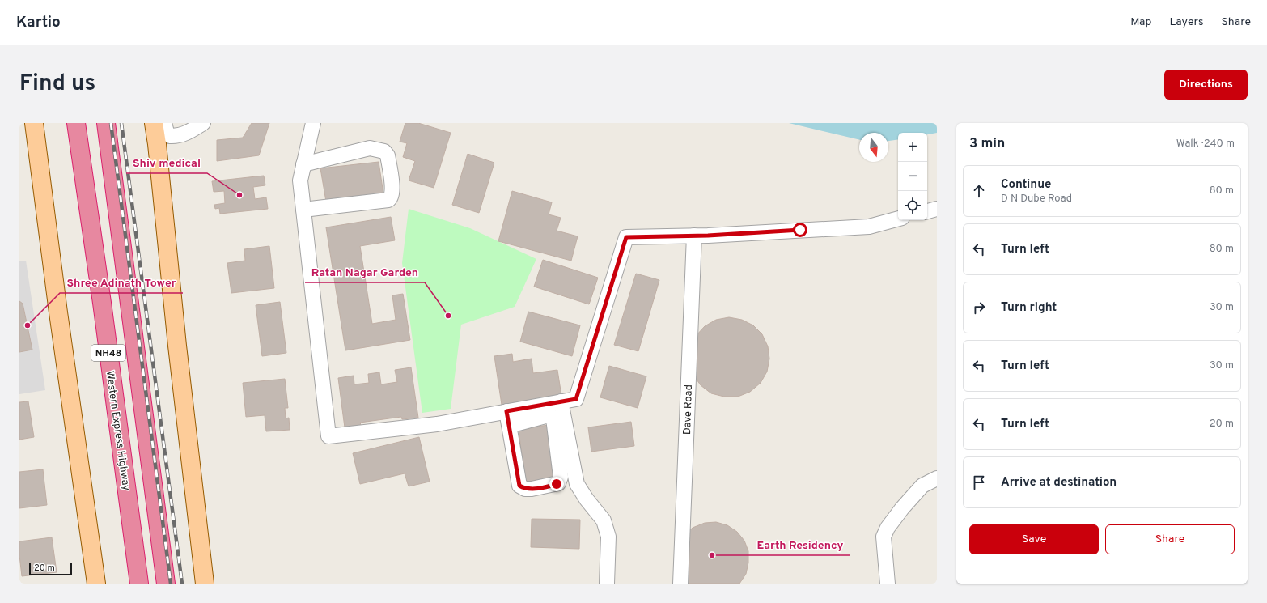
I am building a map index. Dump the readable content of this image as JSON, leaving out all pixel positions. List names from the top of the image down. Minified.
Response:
{"streets":{"highway":["NH48","Western Express Highway"],"street":["Dave Road"]},"places":["Shiv medical","Ratan Nagar Garden","Shree Adinath Tower","Earth Residency"],"scale_bar":"20 m","north":"bottom","page":{"header":"Kartio","nav":["Map","Layers","Share"],"title":"Find us","buttons":["Directions",["Save","Share"]],"heading":["3 min","Walk · 240 m"],"map_buttons":["+","−"],"list":[["Continue","D N Dube Road","80 m"],["Turn left","80 m"],["Turn right","30 m"],["Turn left","30 m"],["Turn left","20 m"],"Arrive at destination"],"scale":"20 m"}}
